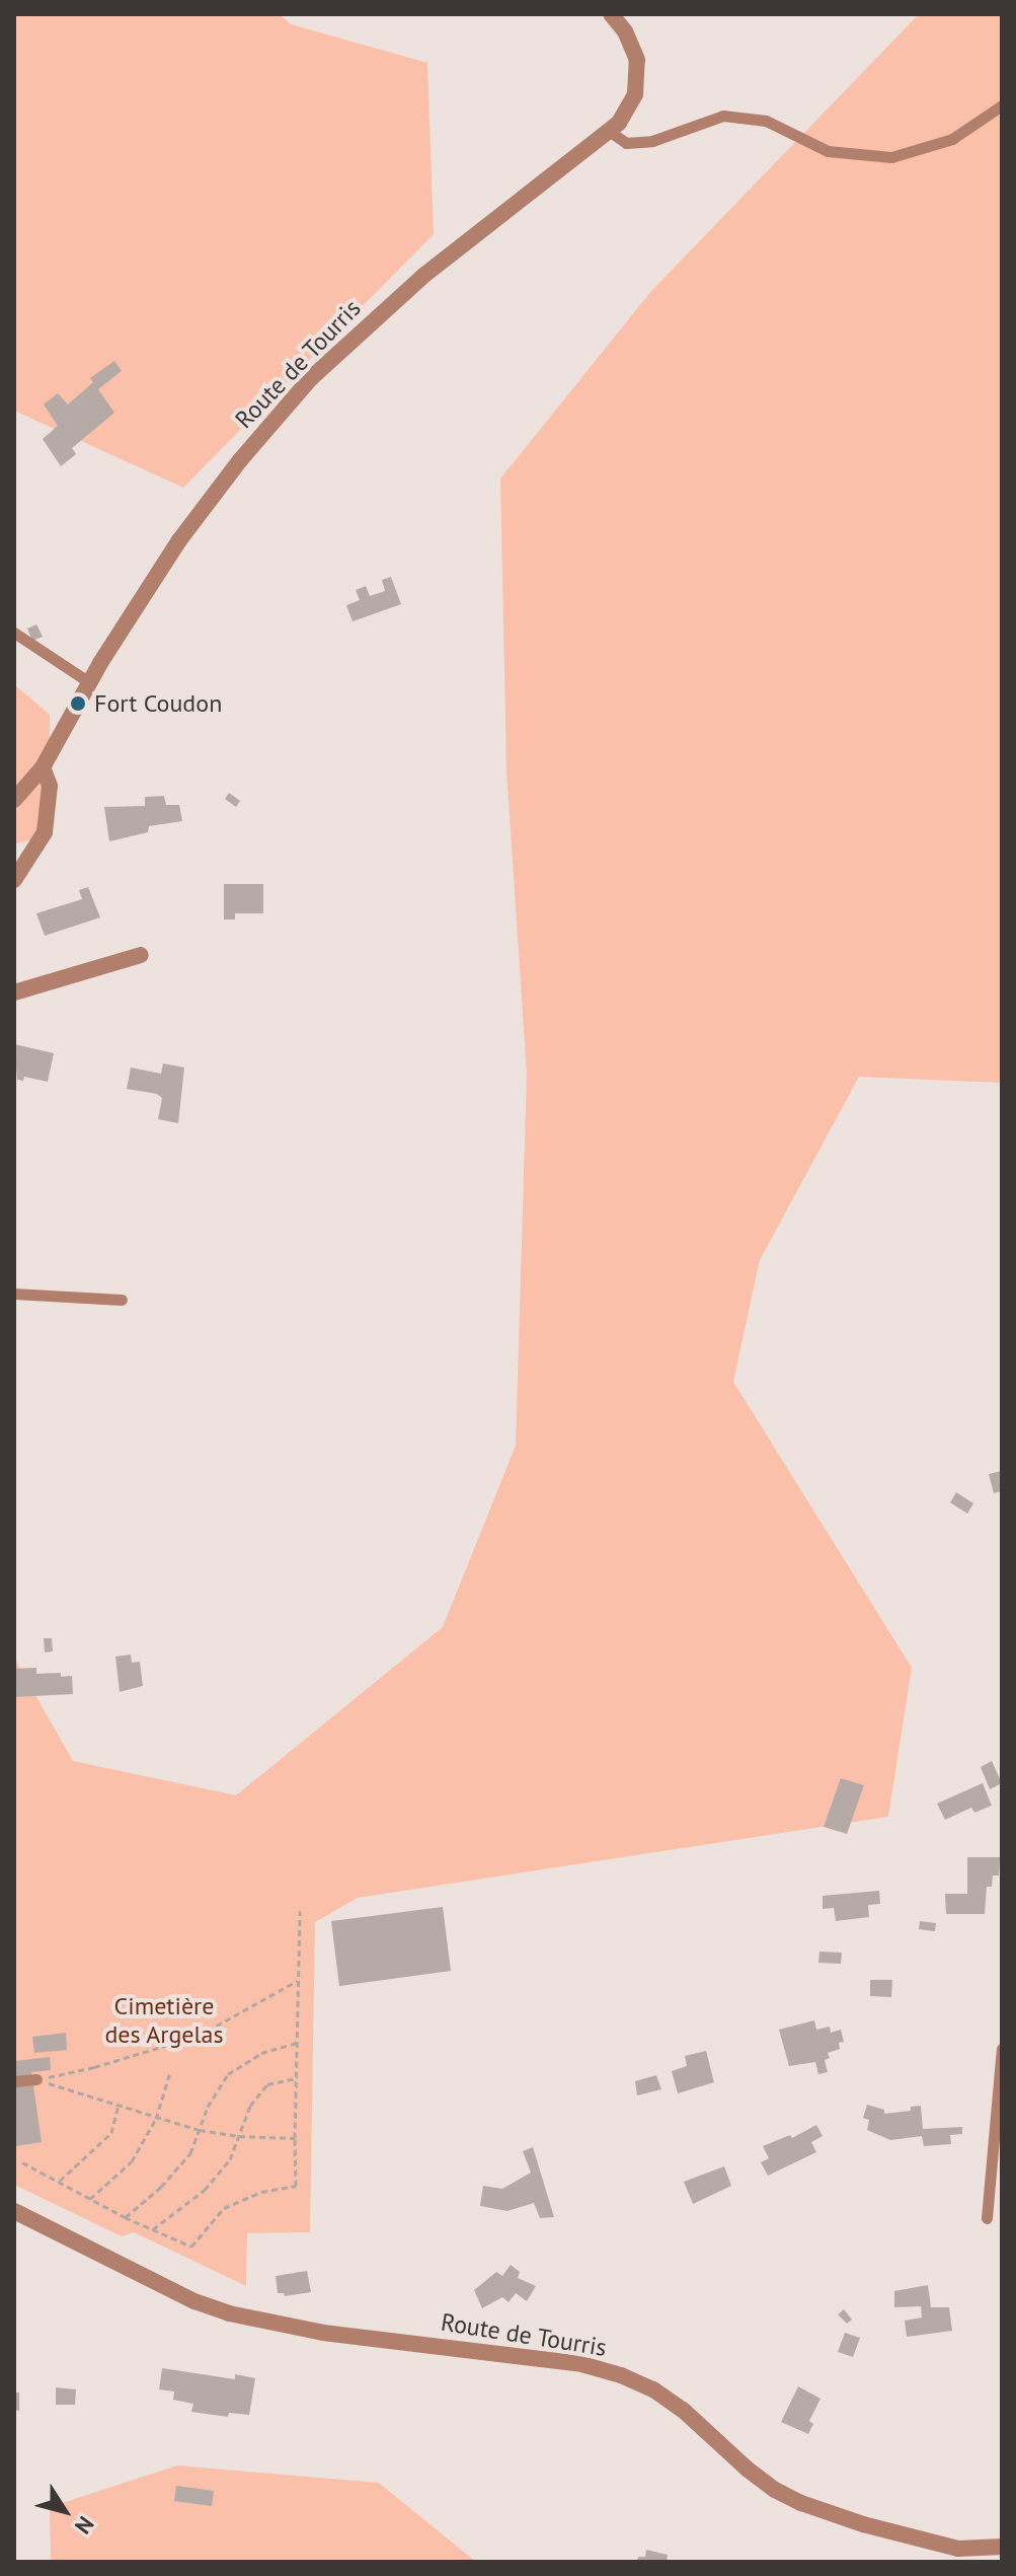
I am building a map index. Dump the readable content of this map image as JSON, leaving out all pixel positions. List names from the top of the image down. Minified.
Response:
{"streets":{"street":["Route de Tourris"]},"parks":["Cimetière des Argelas"],"places":["Fort Coudon"],"north":"bottom right"}
